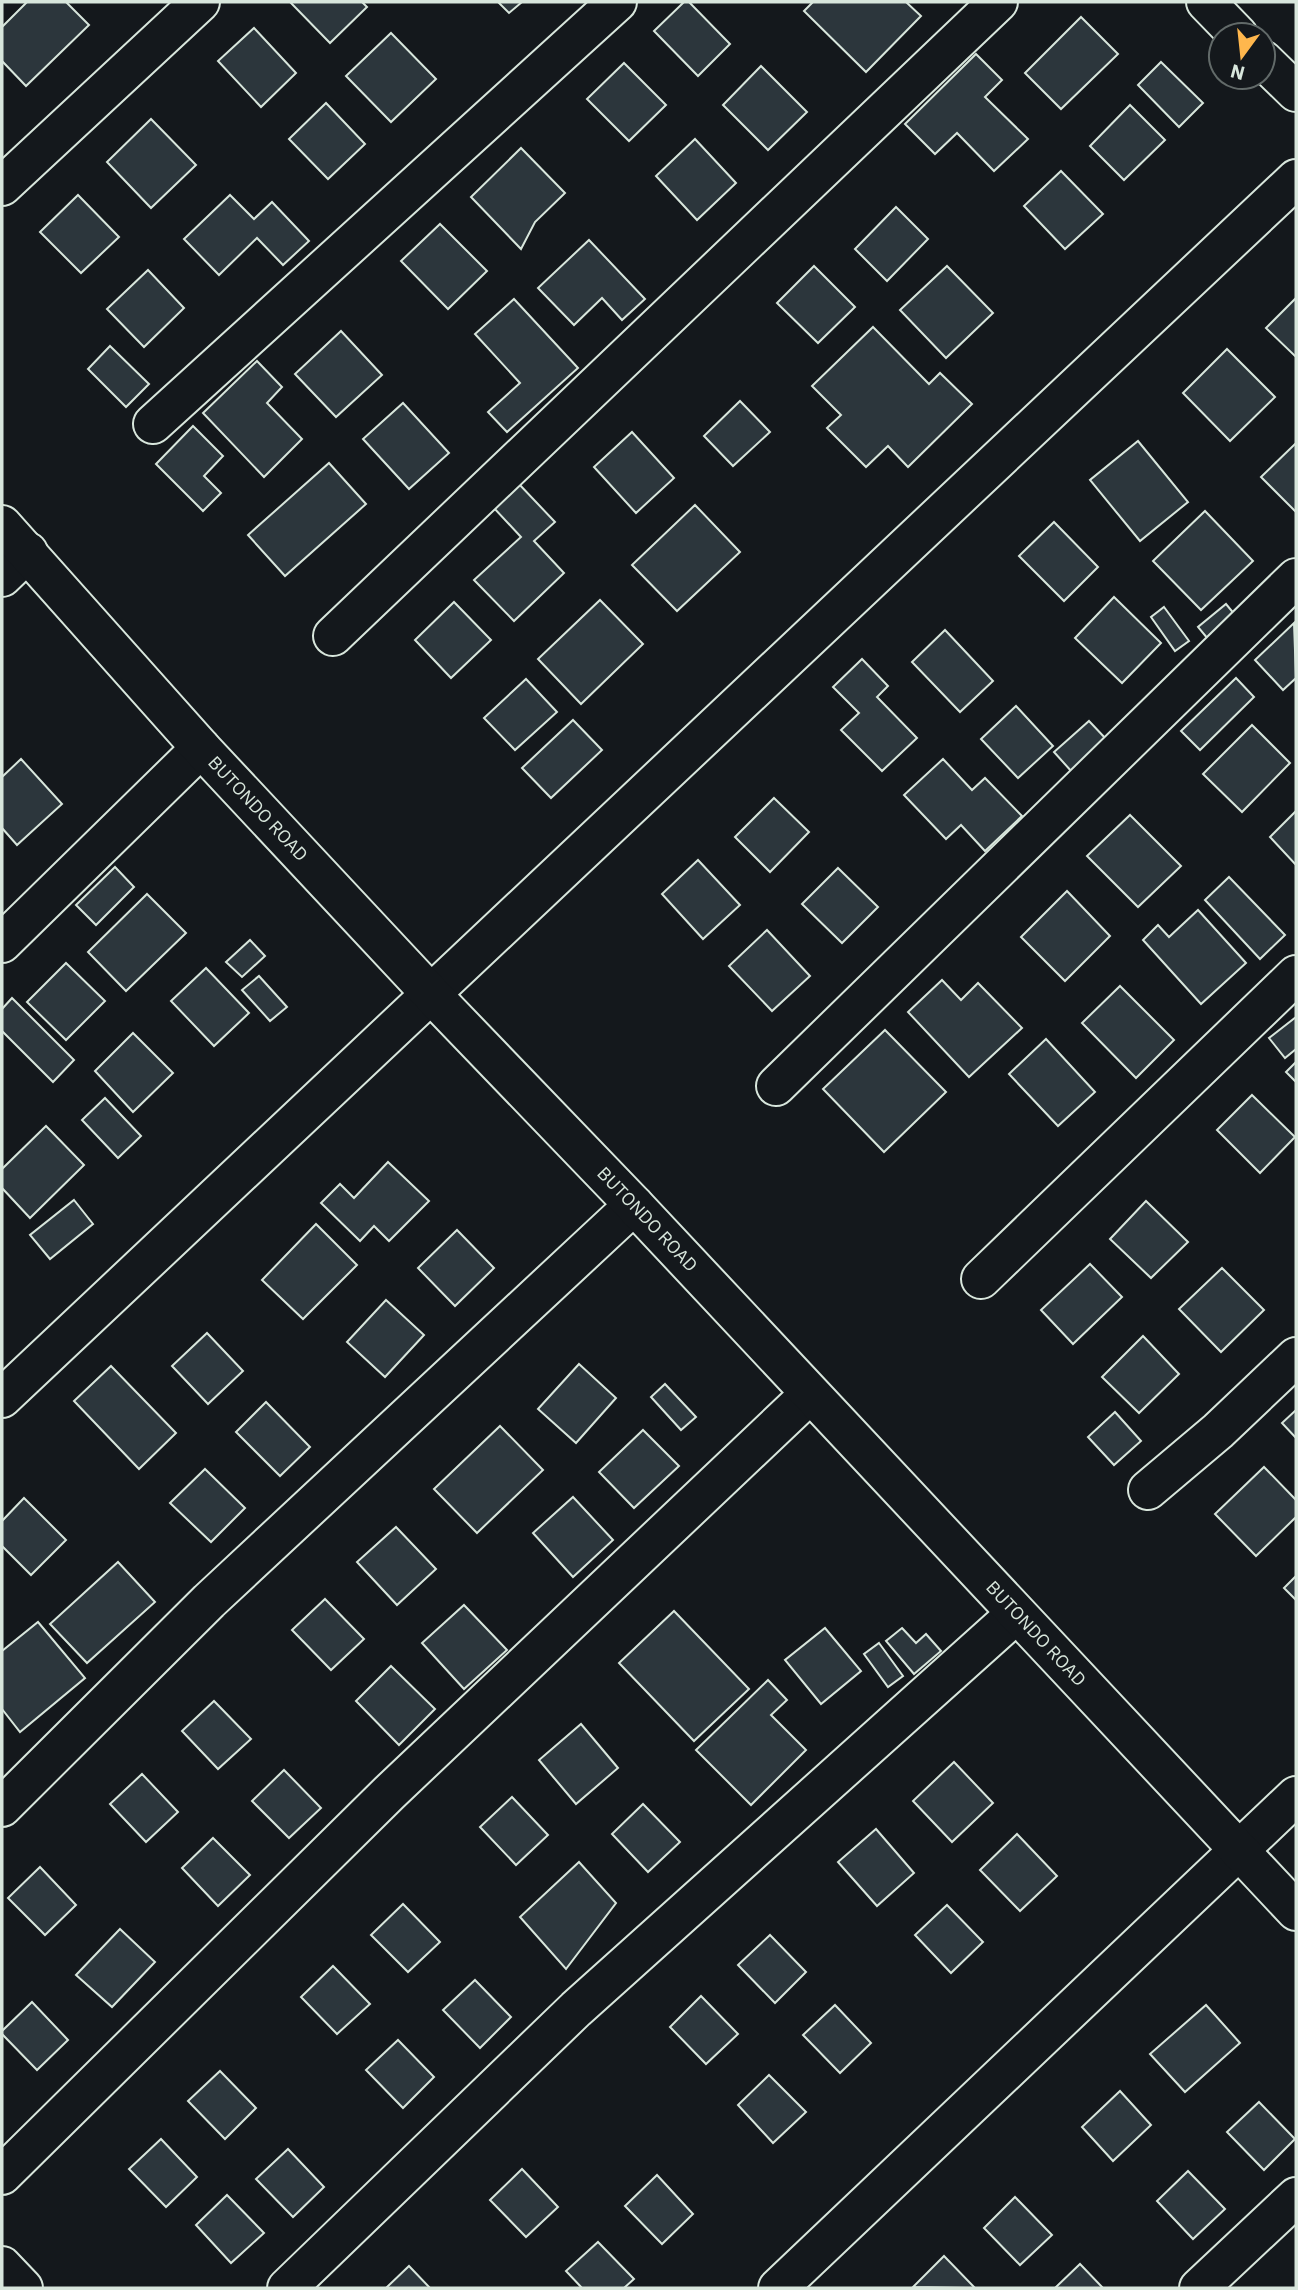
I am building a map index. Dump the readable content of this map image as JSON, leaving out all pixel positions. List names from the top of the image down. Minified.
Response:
{"streets":{"street":["BUTONDO ROAD"]},"north":"bottom"}
